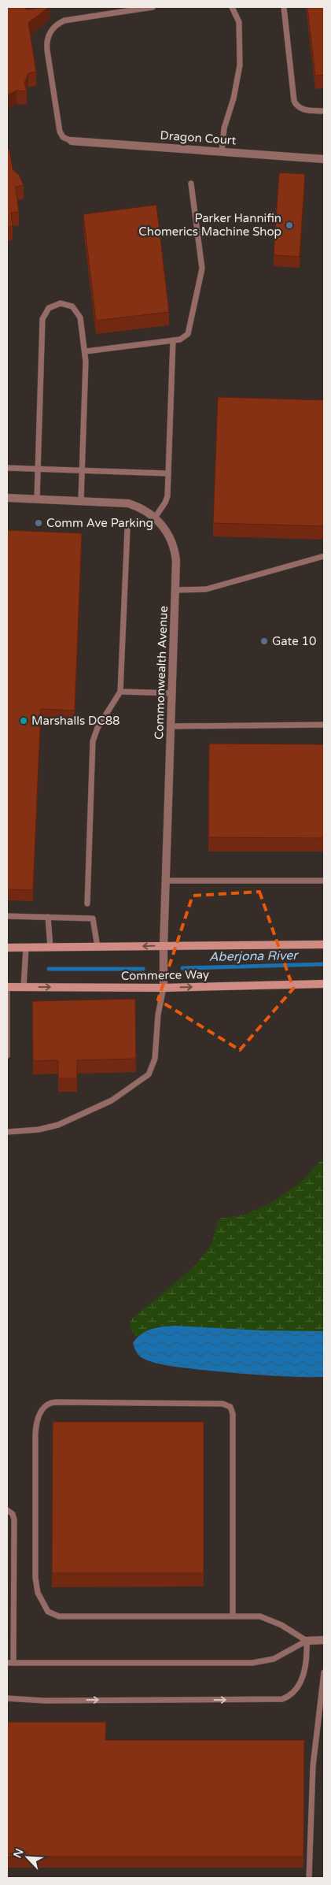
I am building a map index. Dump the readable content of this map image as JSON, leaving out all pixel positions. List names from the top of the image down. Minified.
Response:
{"streets":{"street":["Dragon Court","Commonwealth Avenue","Commerce Way"]},"crossings":[["Commonwealth Avenue","Commerce Way"]],"water":["Aberjona River"],"places":["Parker Hannifin Chomerics Machine Shop","Comm Ave Parking","Gate 10","Marshalls DC88"],"north":"top left"}
